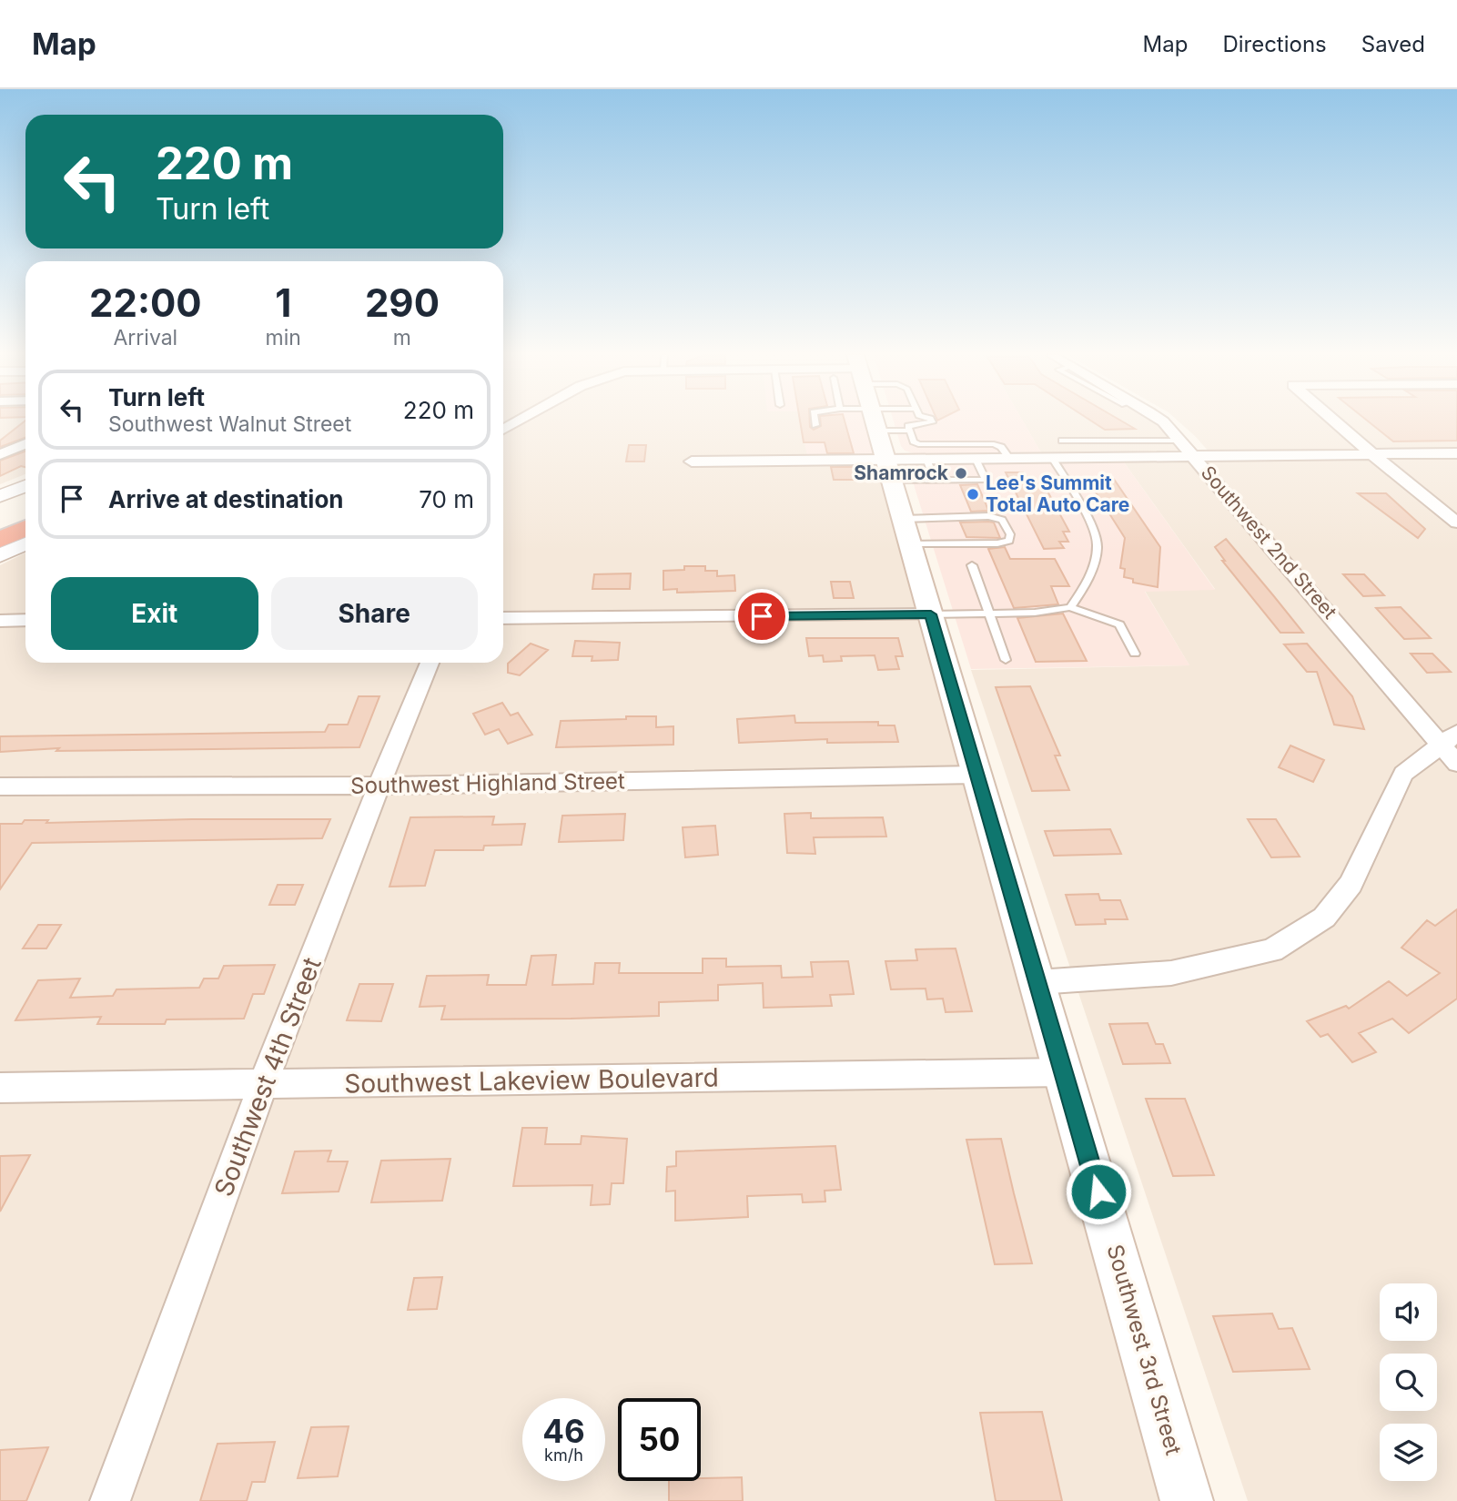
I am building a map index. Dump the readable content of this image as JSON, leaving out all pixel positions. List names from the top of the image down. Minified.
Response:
{"streets":{"main road":["Southwest 3rd Street"],"street":["Southwest 2nd Street","Southwest Highland Street","Southwest 4th Street","Southwest Lakeview Boulevard"]},"crossings":[["Southwest Highland Street","Southwest 4th Street"],["Southwest Highland Street","Southwest 3rd Street"],["Southwest 4th Street","Southwest Lakeview Boulevard"],["Southwest Lakeview Boulevard","Southwest 3rd Street"]],"places":["Shamrock","Lee's Summit Total Auto Care"],"page":{"header":"Map","nav":["Map","Directions","Saved"],"turn":["220 m","Turn left"],"eta":["22:00","Arrival","1","min","290","m"],"list":[{"name":"Turn left","note":"Southwest Walnut Street","value":"220 m"},{"name":"Arrive at destination","value":"70 m"}],"buttons":["Exit","Share"],"speed":"46 km/h","limit":"50"}}
